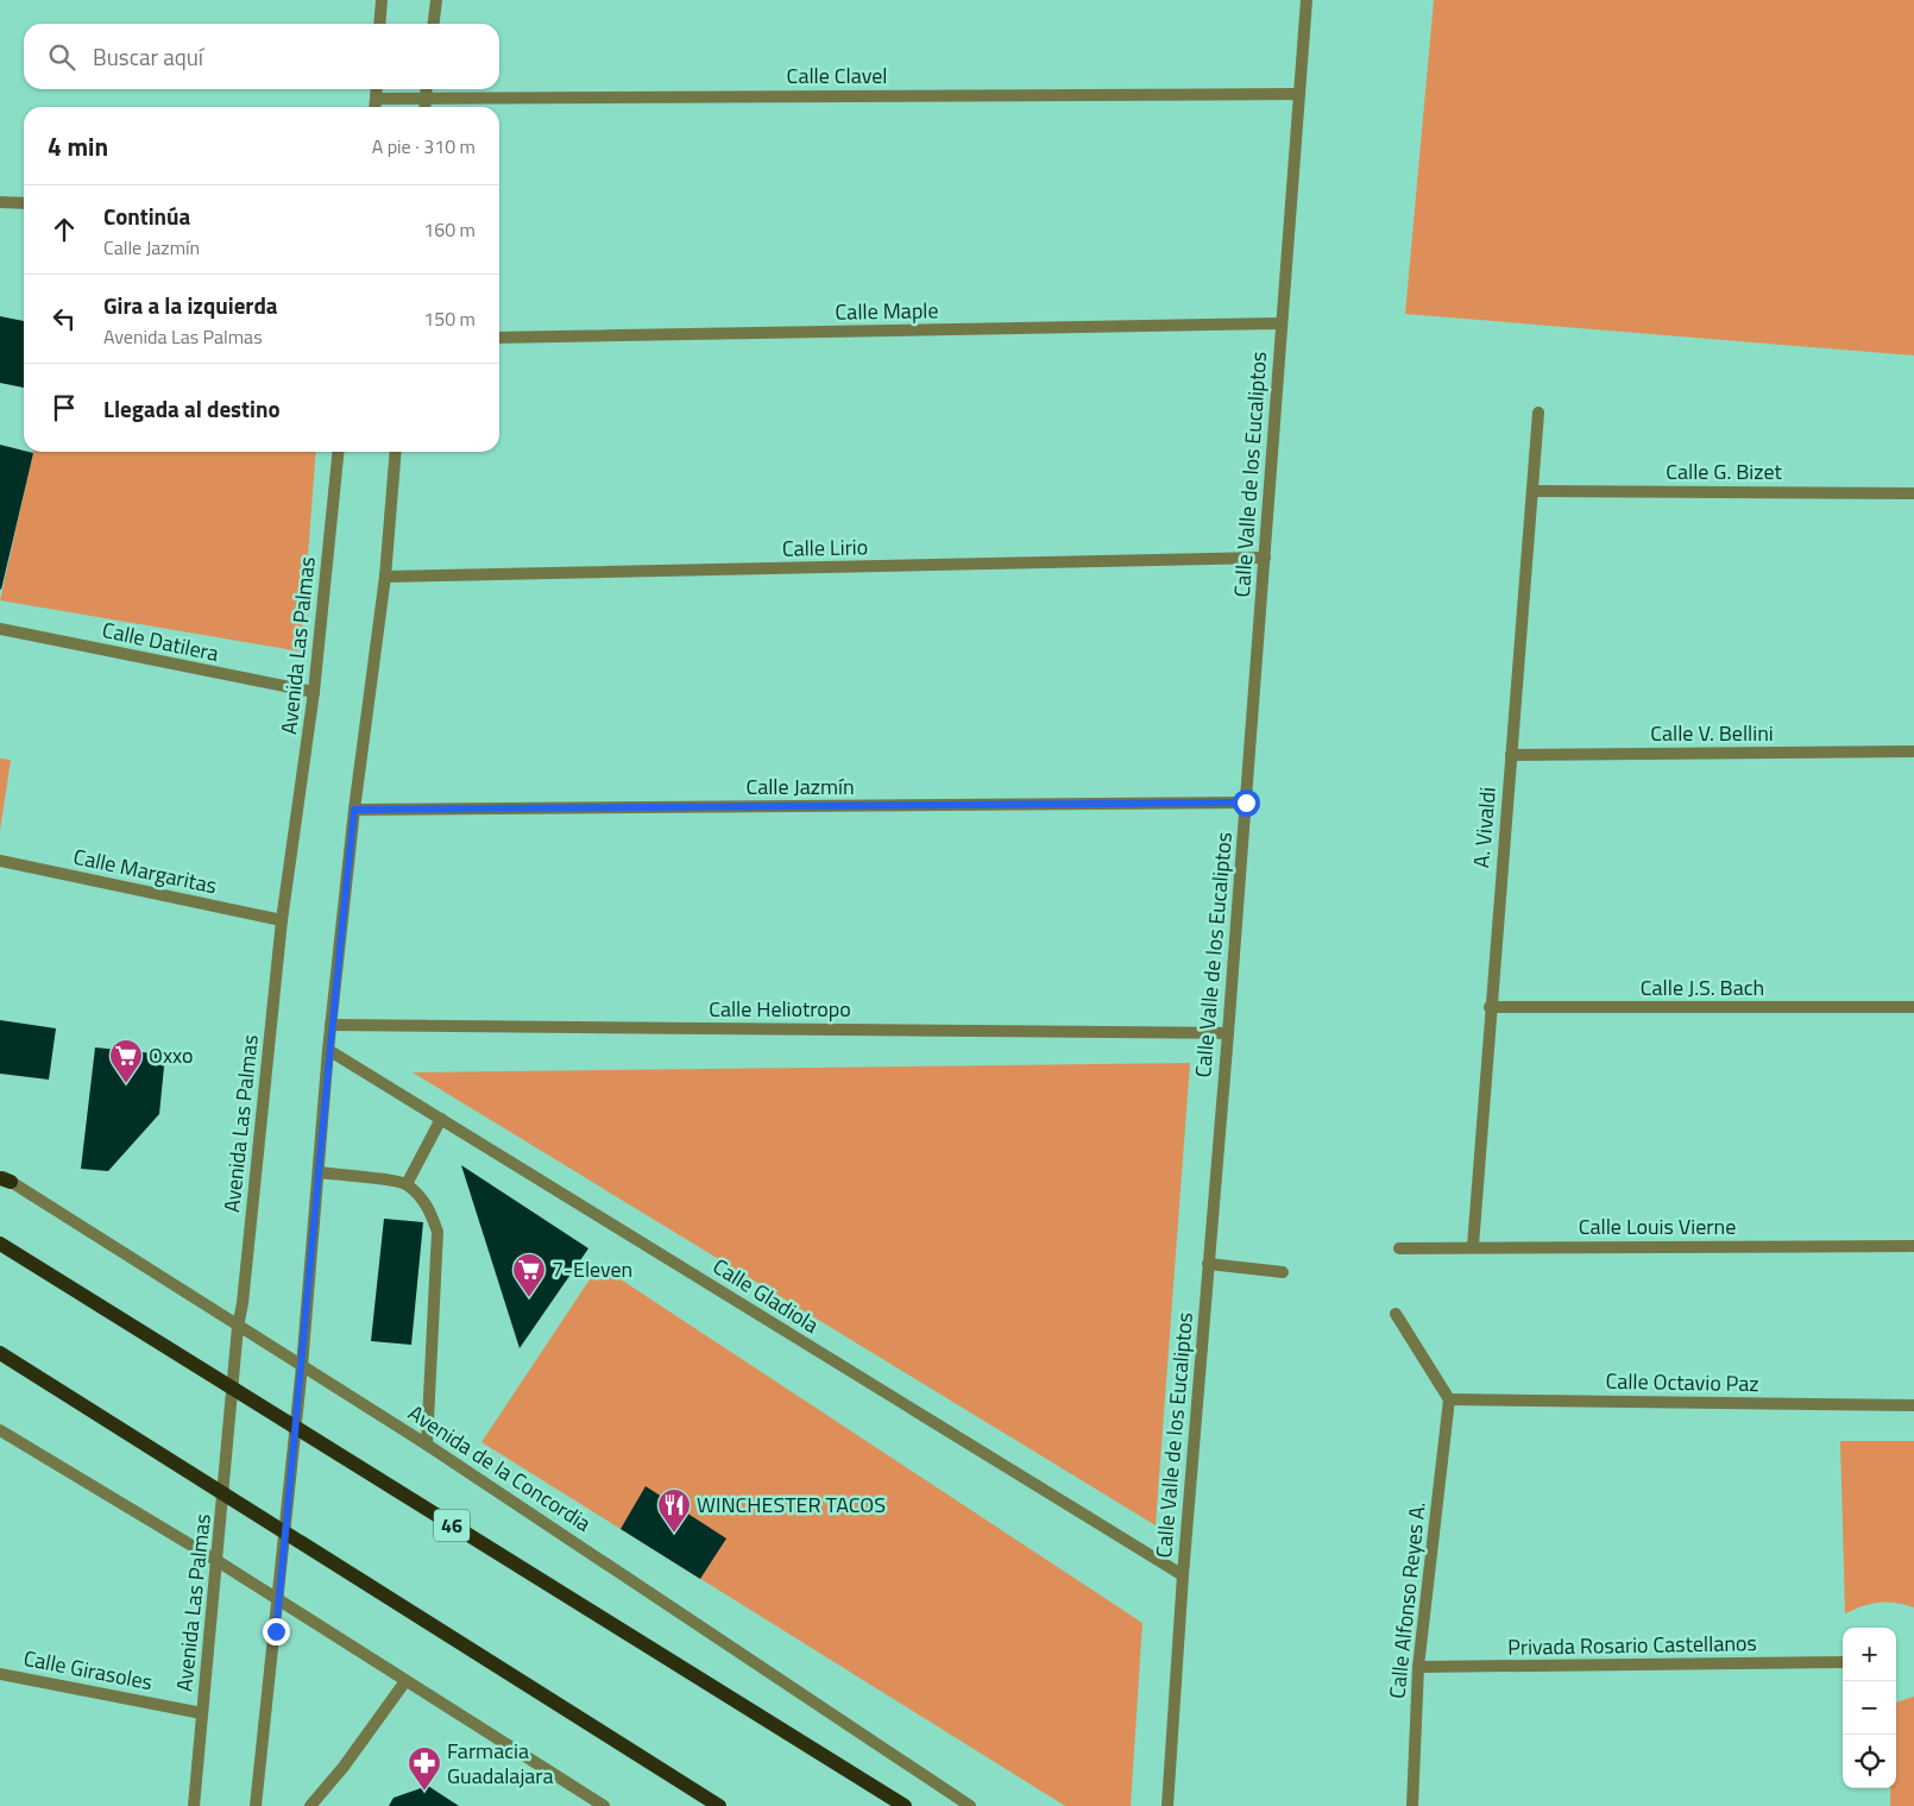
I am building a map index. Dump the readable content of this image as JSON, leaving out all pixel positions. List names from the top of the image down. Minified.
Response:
{"streets":{"main road":["46"],"street":["Calle Clavel","Calle Maple","Calle G. Bizet","Calle Valle de los Eucaliptos","Calle Lirio","Calle Datilera","Avenida Las Palmas","Calle V. Bellini","Calle Jazmín","A. Vivaldi","Calle Margaritas","Calle J.S. Bach","Calle Heliotropo","Calle Louis Vierne","Calle Gladiola","Calle Octavio Paz","Avenida de la Concordia","Calle Alfonso Reyes A.","Privada Rosario Castellanos","Calle Girasoles"]},"crossings":[["Calle Clavel","Calle Valle de los Eucaliptos"],["Calle Maple","Calle Valle de los Eucaliptos"],["Calle G. Bizet","A. Vivaldi"],["Calle Valle de los Eucaliptos","Calle Lirio"],["Calle Valle de los Eucaliptos","Calle Jazmín"],["Calle Valle de los Eucaliptos","Calle Heliotropo"],["Calle Valle de los Eucaliptos","Calle Gladiola"],["Calle Datilera","Avenida Las Palmas"],["Avenida Las Palmas","Calle Margaritas"],["Avenida Las Palmas","Avenida de la Concordia"],["Avenida Las Palmas","46"],["Avenida Las Palmas","Calle Girasoles"],["Calle V. Bellini","A. Vivaldi"],["A. Vivaldi","Calle J.S. Bach"],["A. Vivaldi","Calle Louis Vierne"],["Calle Octavio Paz","Calle Alfonso Reyes A."],["Calle Alfonso Reyes A.","Privada Rosario Castellanos"]],"places":{"supermarket":["Oxxo","7-Eleven"],"restaurant":["WINCHESTER TACOS"],"pharmacy":["Farmacia Guadalajara"]},"page":{"search":"Buscar aquí","heading":["4 min","A pie · 310 m"],"list":[["Continúa","Calle Jazmín","160 m"],["Gira a la izquierda","Avenida Las Palmas","150 m"],"Llegada al destino"],"map_buttons":["+","−"]}}
